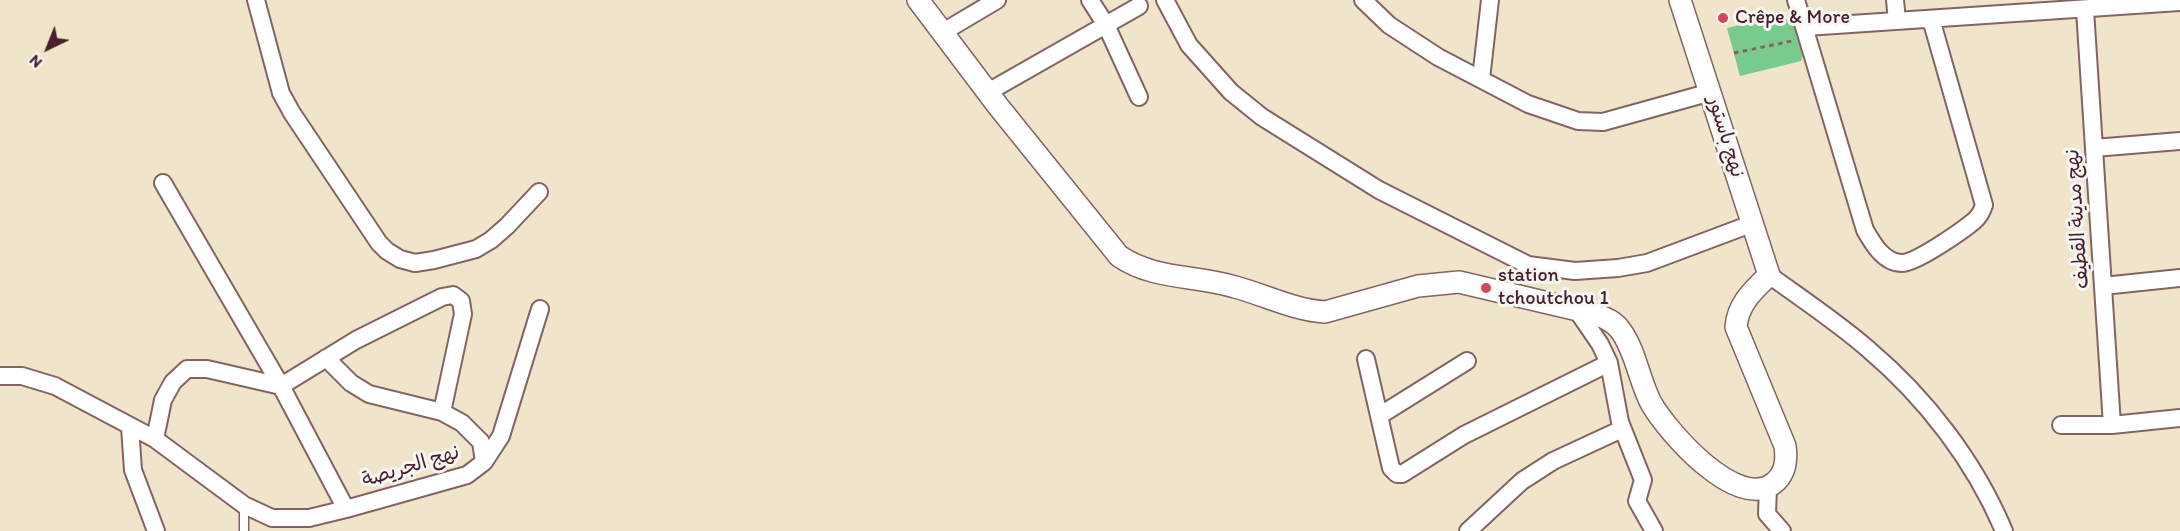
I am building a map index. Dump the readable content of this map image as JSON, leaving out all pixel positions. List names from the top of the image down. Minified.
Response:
{"streets":{"street":["نهج باستور","نهج مدينة القطيف","نهج الجريصة"]},"places":["Crêpe & More","station tchoutchou 1"],"north":"bottom left"}
